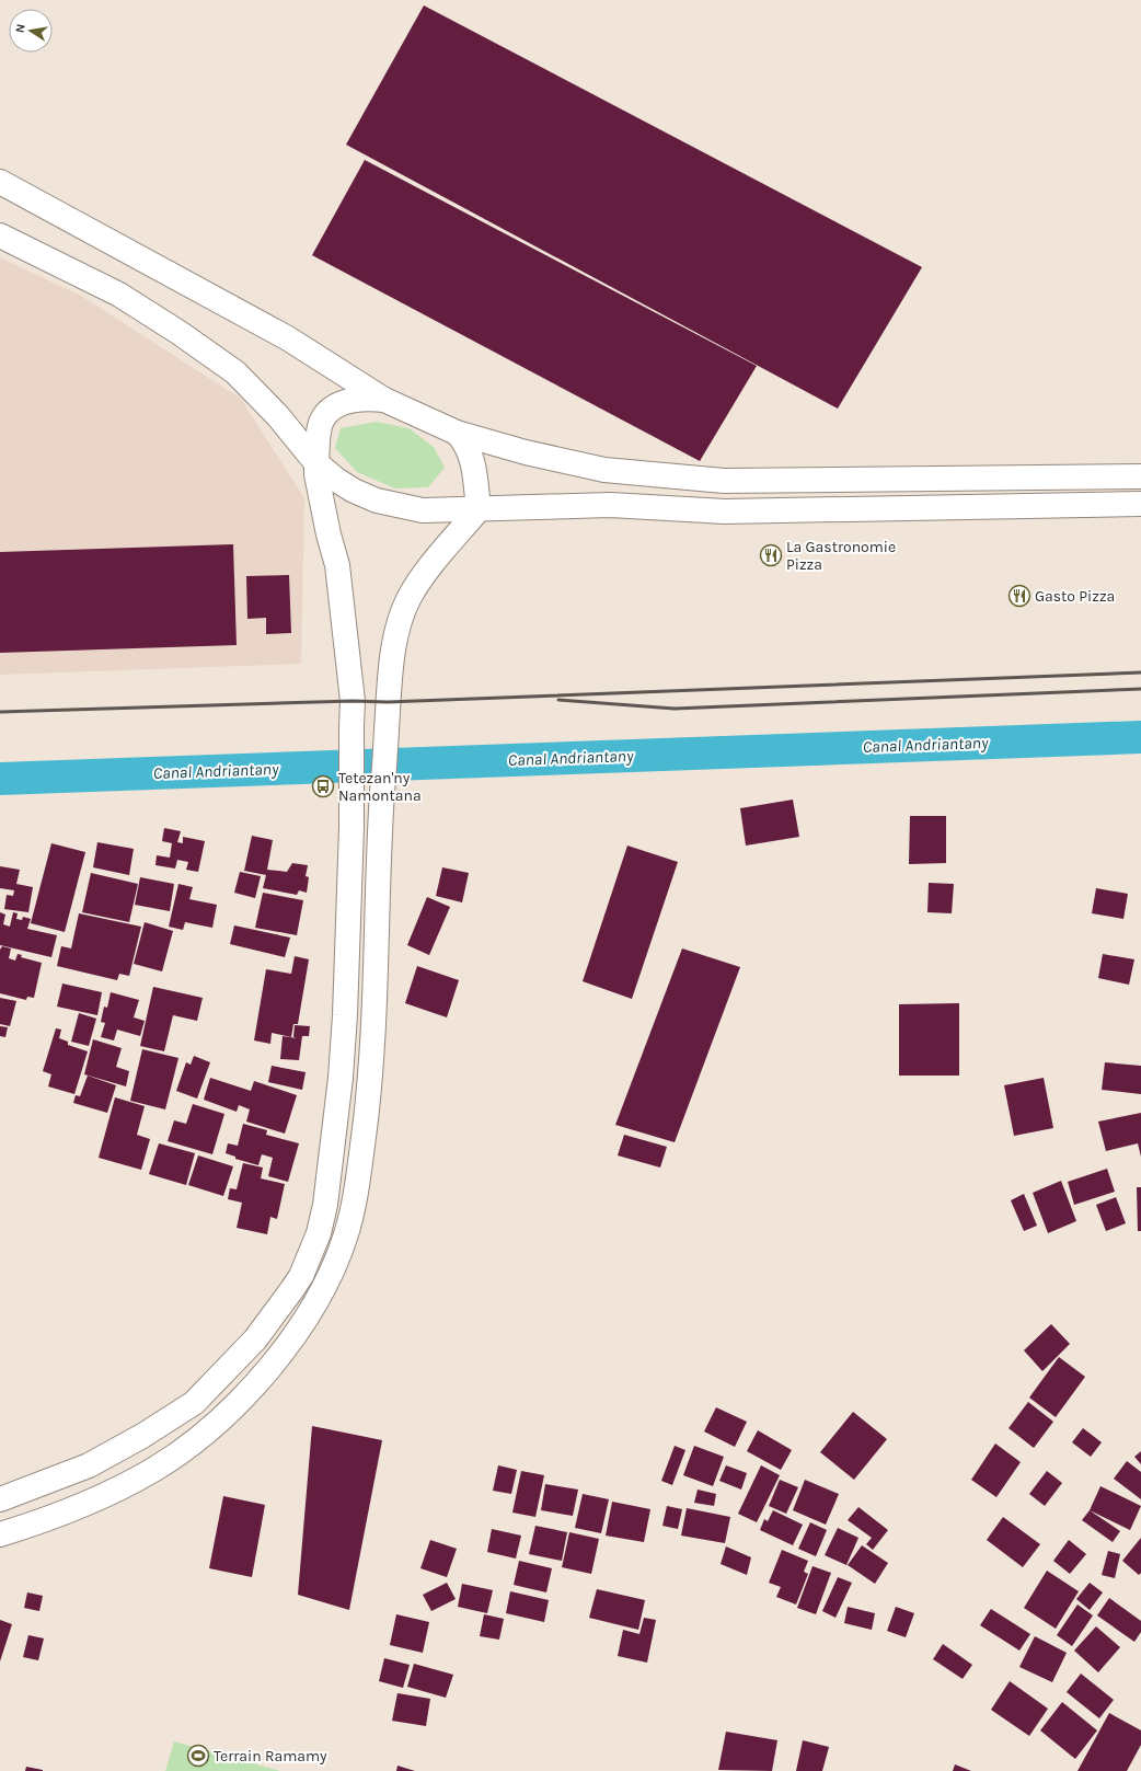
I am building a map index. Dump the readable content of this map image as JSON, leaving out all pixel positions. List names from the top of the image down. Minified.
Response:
{"water":["Canal Andriantany"],"places":{"restaurant":["La Gastronomie Pizza","Gasto Pizza"],"bus stop":["Tetezan'ny Namontana"],"sports":["Terrain Ramamy"]},"north":"left"}
